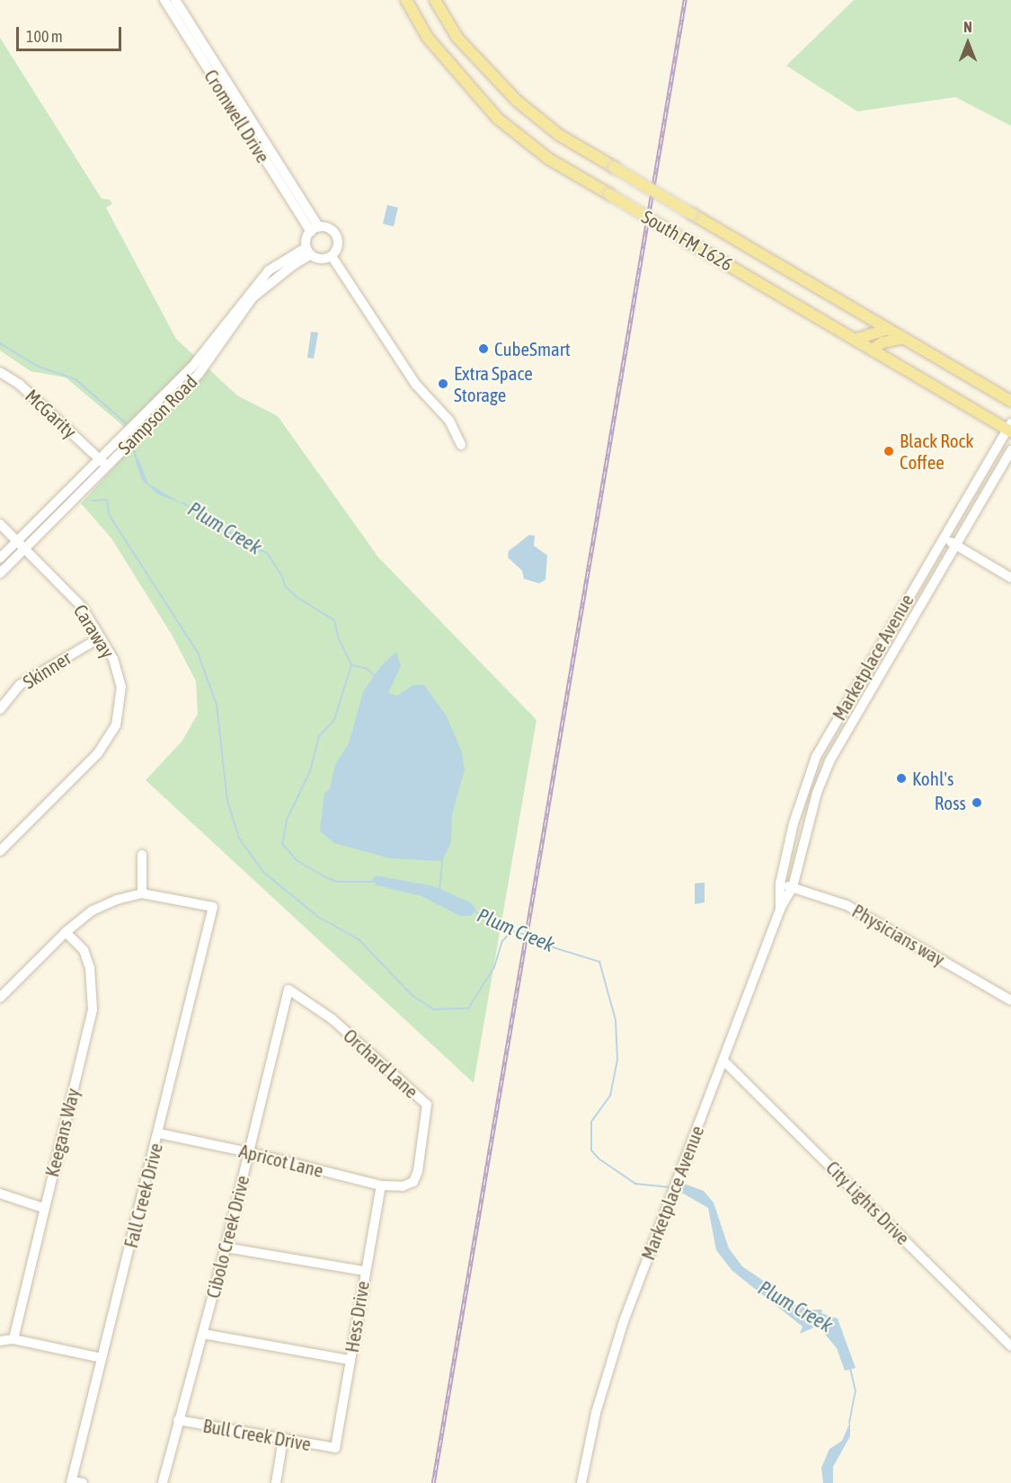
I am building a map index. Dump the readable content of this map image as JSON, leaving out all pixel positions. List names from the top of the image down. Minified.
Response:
{"streets":{"main road":["South FM 1626"],"street":["Cromwell Drive","McGarity","Sampson Road","Caraway","Marketplace Avenue","Skinner","Physicians way","Orchard Lane","Keegans Way","Apricot Lane","Fall Creek Drive","City Lights Drive","Cibolo Creek Drive","Hess Drive","Bull Creek Drive"]},"crossings":[["Cromwell Drive","Sampson Road"],["South FM 1626","Marketplace Avenue"],["McGarity","Sampson Road"],["Sampson Road","Caraway"],["Caraway","Skinner"],["Marketplace Avenue","Physicians way"],["Marketplace Avenue","City Lights Drive"],["Orchard Lane","Apricot Lane"],["Orchard Lane","Cibolo Creek Drive"],["Apricot Lane","Fall Creek Drive"],["Apricot Lane","Cibolo Creek Drive"],["Apricot Lane","Hess Drive"],["Cibolo Creek Drive","Bull Creek Drive"],["Hess Drive","Bull Creek Drive"]],"water":["Plum Creek"],"places":["CubeSmart","Extra Space Storage","Black Rock Coffee","Kohl's","Ross"],"scale_bar":"100 m","north":"top"}
